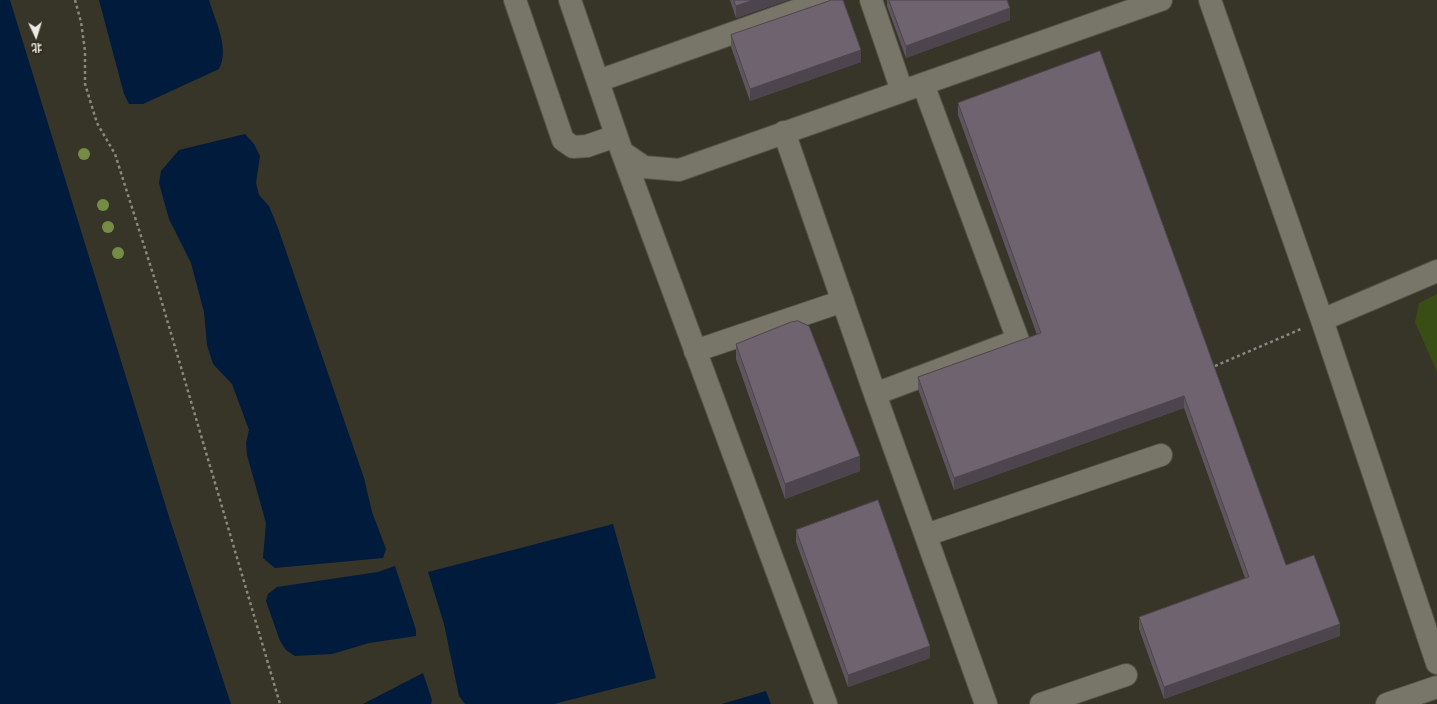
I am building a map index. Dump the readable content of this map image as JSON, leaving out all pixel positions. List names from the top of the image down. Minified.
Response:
{"north":"bottom"}
